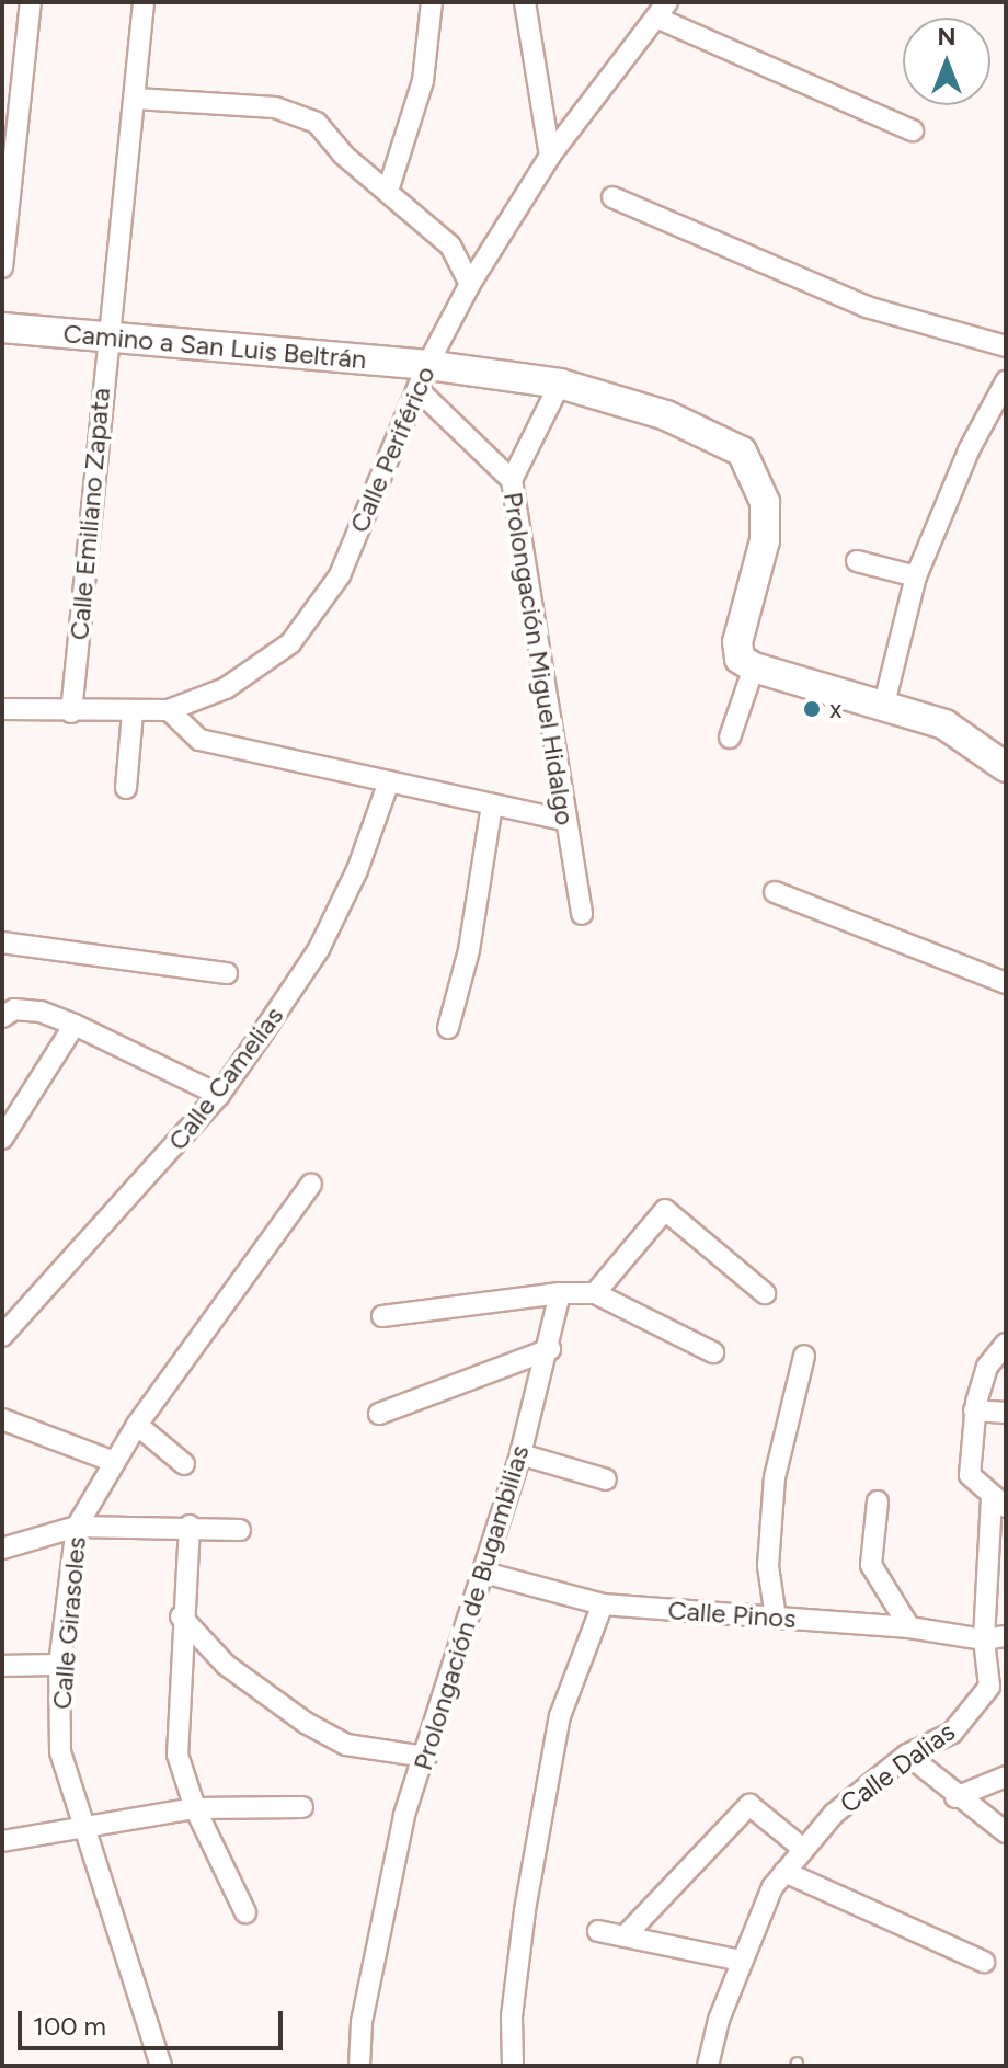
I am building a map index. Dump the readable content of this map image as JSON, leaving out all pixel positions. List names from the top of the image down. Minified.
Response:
{"streets":{"main road":["Camino a San Luis Beltrán"],"street":["Calle Periférico","Calle Emiliano Zapata","Prolongación Miguel Hidalgo","Calle Camelias","Prolongación de Bugambilias","Calle Pinos","Calle Girasoles","Calle Dalias"]},"crossings":[["Camino a San Luis Beltrán","Calle Periférico"],["Camino a San Luis Beltrán","Calle Emiliano Zapata"],["Camino a San Luis Beltrán","Prolongación Miguel Hidalgo"],["Calle Periférico","Calle Emiliano Zapata"],["Calle Periférico","Prolongación Miguel Hidalgo"],["Prolongación de Bugambilias","Calle Pinos"],["Calle Pinos","Calle Dalias"]],"places":["x"],"scale_bar":"100 m","north":"top"}
